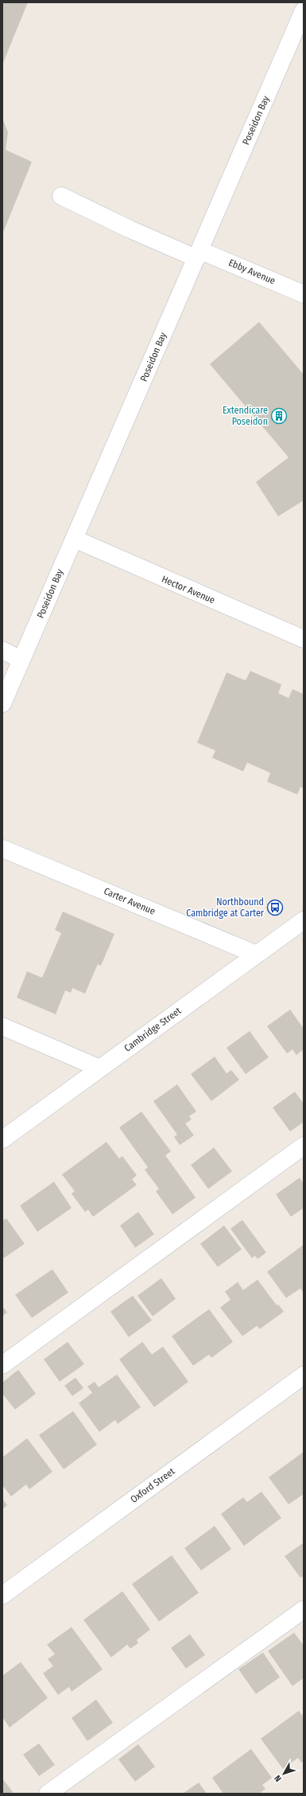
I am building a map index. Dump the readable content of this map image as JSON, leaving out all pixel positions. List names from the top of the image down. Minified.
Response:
{"streets":{"street":["Poseidon Bay","Ebby Avenue","Hector Avenue","Carter Avenue","Cambridge Street","Oxford Street"]},"crossings":[["Poseidon Bay","Ebby Avenue"],["Poseidon Bay","Hector Avenue"],["Carter Avenue","Cambridge Street"]],"places":{"building":["Extendicare Poseidon"],"bus stop":["Northbound Cambridge at Carter"]},"north":"bottom left"}
